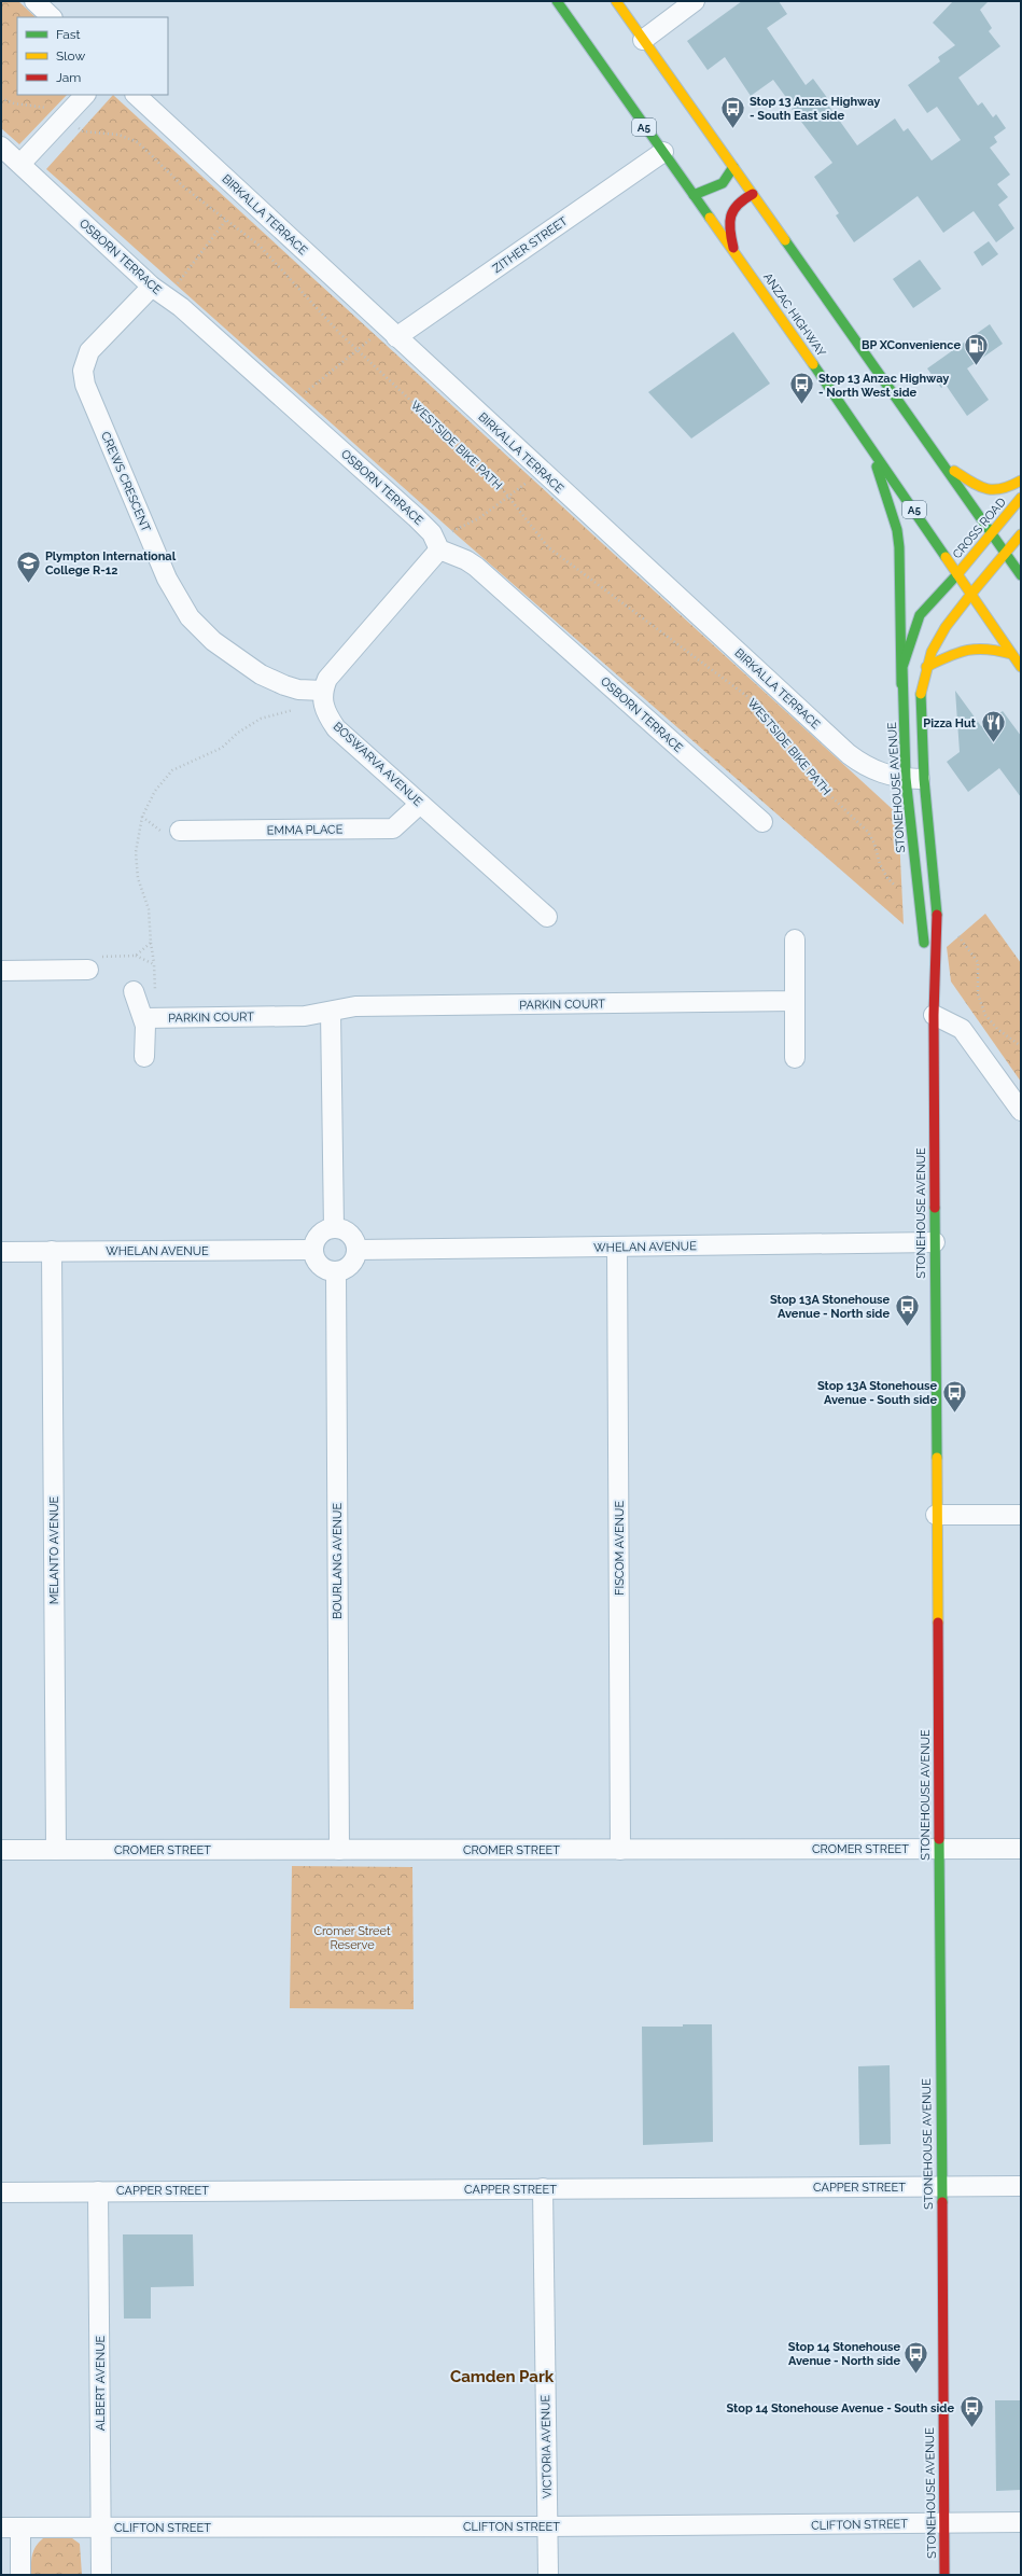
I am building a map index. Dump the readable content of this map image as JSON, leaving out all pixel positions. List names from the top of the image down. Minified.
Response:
{"streets":{"main road":["A5","ANZAC HIGHWAY","CROSS ROAD","STONEHOUSE AVENUE"],"street":["BIRKALLA TERRACE","ZITHER STREET","OSBORN TERRACE","CREWS CRESCENT","BOSWARVA AVENUE","EMMA PLACE","PARKIN COURT","WHELAN AVENUE","FISCOM AVENUE","MELANTO AVENUE","BOURLANG AVENUE","CROMER STREET","CAPPER STREET","ALBERT AVENUE","VICTORIA AVENUE","CLIFTON STREET"],"path":["WESTSIDE BIKE PATH"]},"crossings":[["BIRKALLA TERRACE","ZITHER STREET"],["BIRKALLA TERRACE","STONEHOUSE AVENUE"],["ZITHER STREET","ANZAC HIGHWAY"],["OSBORN TERRACE","CREWS CRESCENT"],["ANZAC HIGHWAY","CROSS ROAD"],["ANZAC HIGHWAY","STONEHOUSE AVENUE"],["CREWS CRESCENT","BOSWARVA AVENUE"],["CROSS ROAD","STONEHOUSE AVENUE"],["BOSWARVA AVENUE","EMMA PLACE"],["STONEHOUSE AVENUE","WHELAN AVENUE"],["STONEHOUSE AVENUE","CROMER STREET"],["STONEHOUSE AVENUE","CAPPER STREET"],["STONEHOUSE AVENUE","CLIFTON STREET"],["WHELAN AVENUE","FISCOM AVENUE"],["WHELAN AVENUE","MELANTO AVENUE"],["WHELAN AVENUE","BOURLANG AVENUE"],["FISCOM AVENUE","CROMER STREET"],["MELANTO AVENUE","CROMER STREET"],["BOURLANG AVENUE","CROMER STREET"],["CAPPER STREET","ALBERT AVENUE"],["CAPPER STREET","VICTORIA AVENUE"],["ALBERT AVENUE","CLIFTON STREET"],["VICTORIA AVENUE","CLIFTON STREET"]],"districts":["Camden Park"],"parks":["Cromer Street Reserve"],"places":{"bus stop":["Stop 13 Anzac Highway - South East side","Stop 13 Anzac Highway - North West side","Stop 13A Stonehouse Avenue - North side","Stop 13A Stonehouse Avenue - South side","Stop 14 Stonehouse Avenue - North side","Stop 14 Stonehouse Avenue - South side"],"fuel station":["BP XConvenience"],"school or university":["Plympton International College R-12"],"restaurant":["Pizza Hut"]},"legend":["Fast","Slow","Jam"]}
